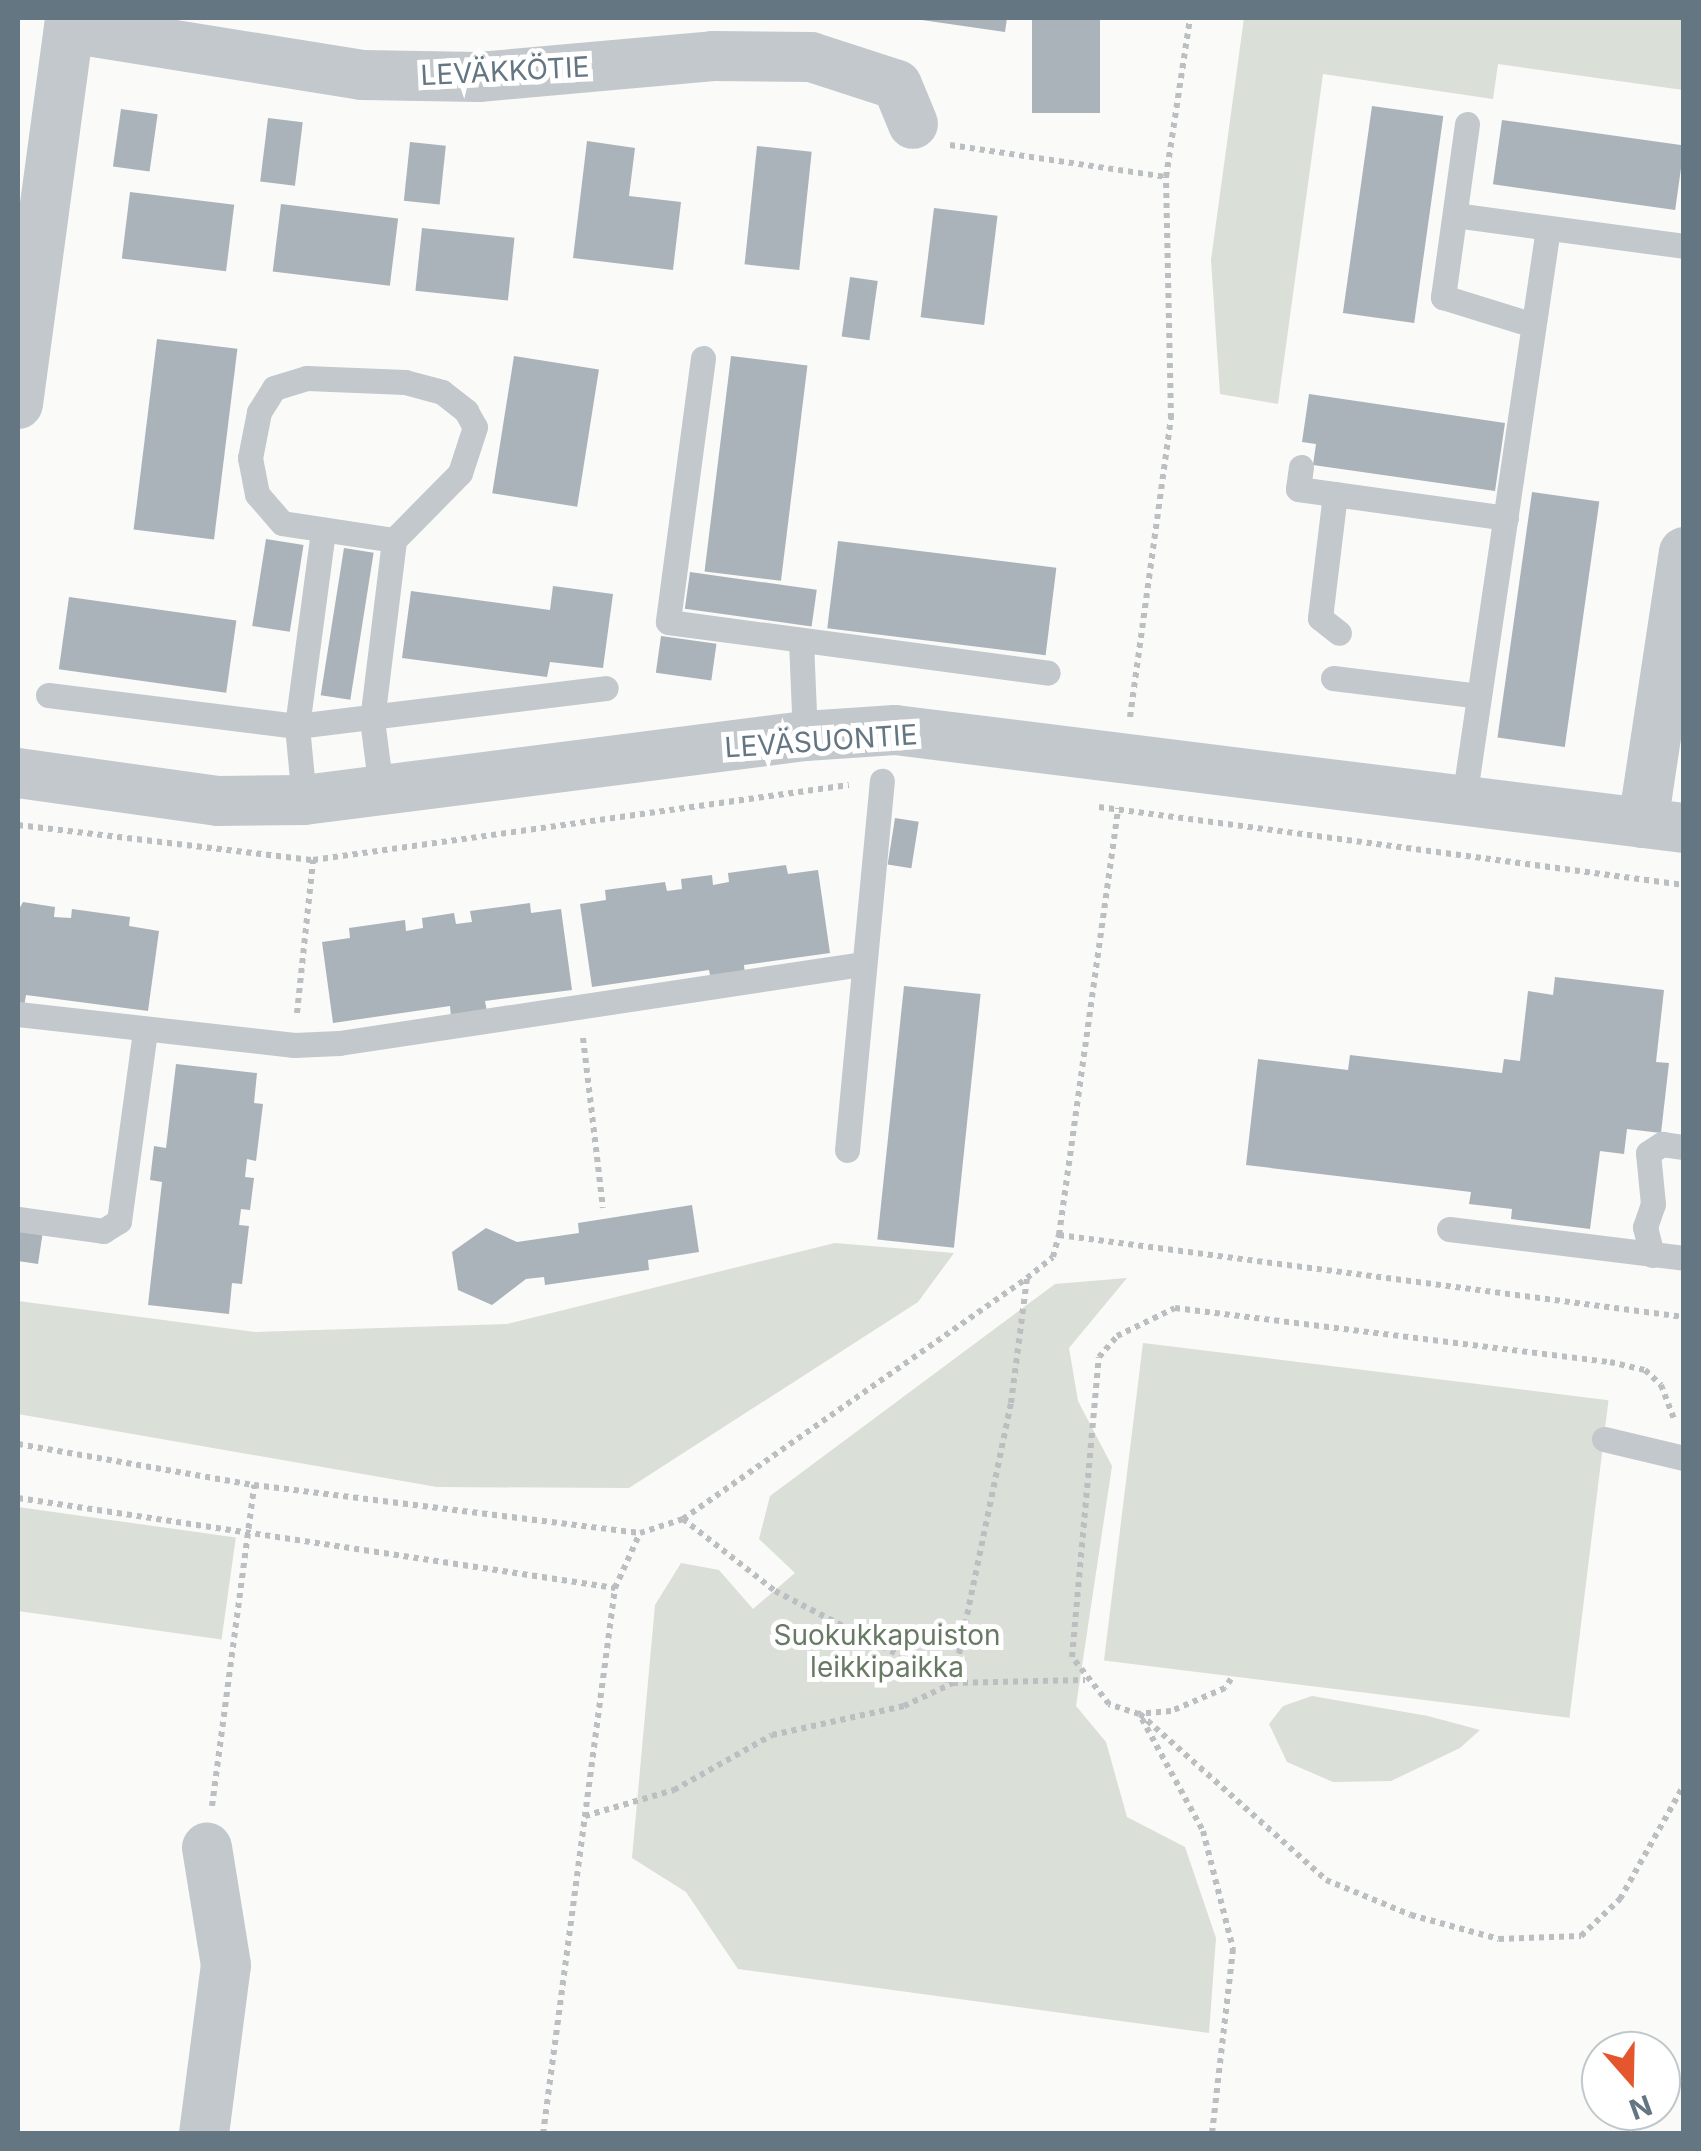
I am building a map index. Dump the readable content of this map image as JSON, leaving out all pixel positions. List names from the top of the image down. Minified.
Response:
{"streets":{"street":["LEVÄKKÖTIE","LEVÄSUONTIE"]},"parks":["Suokukkapuiston leikkipaikka"],"north":"bottom"}
